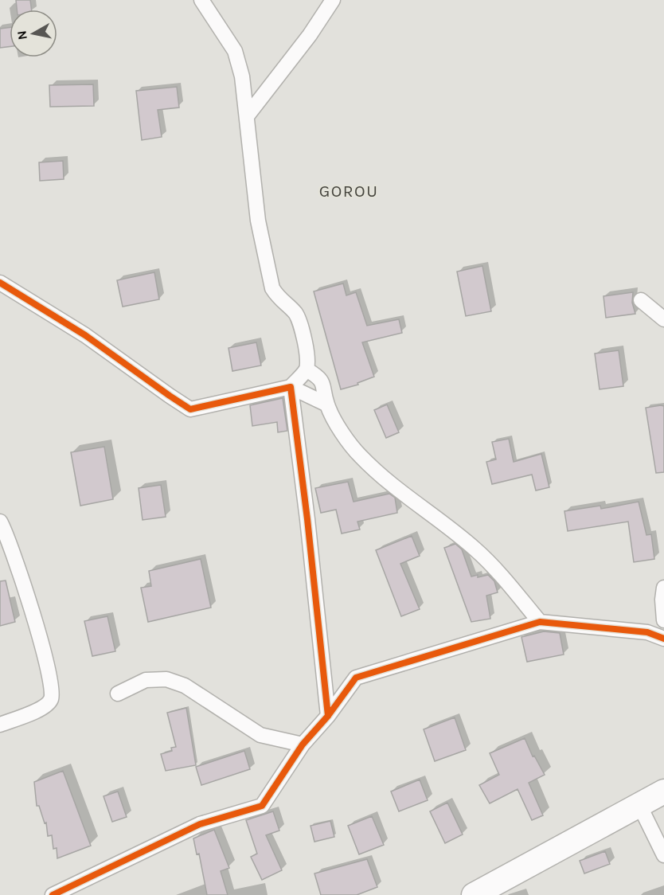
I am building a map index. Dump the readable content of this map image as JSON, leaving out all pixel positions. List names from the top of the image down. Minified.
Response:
{"districts":["GOROU"],"north":"left"}
